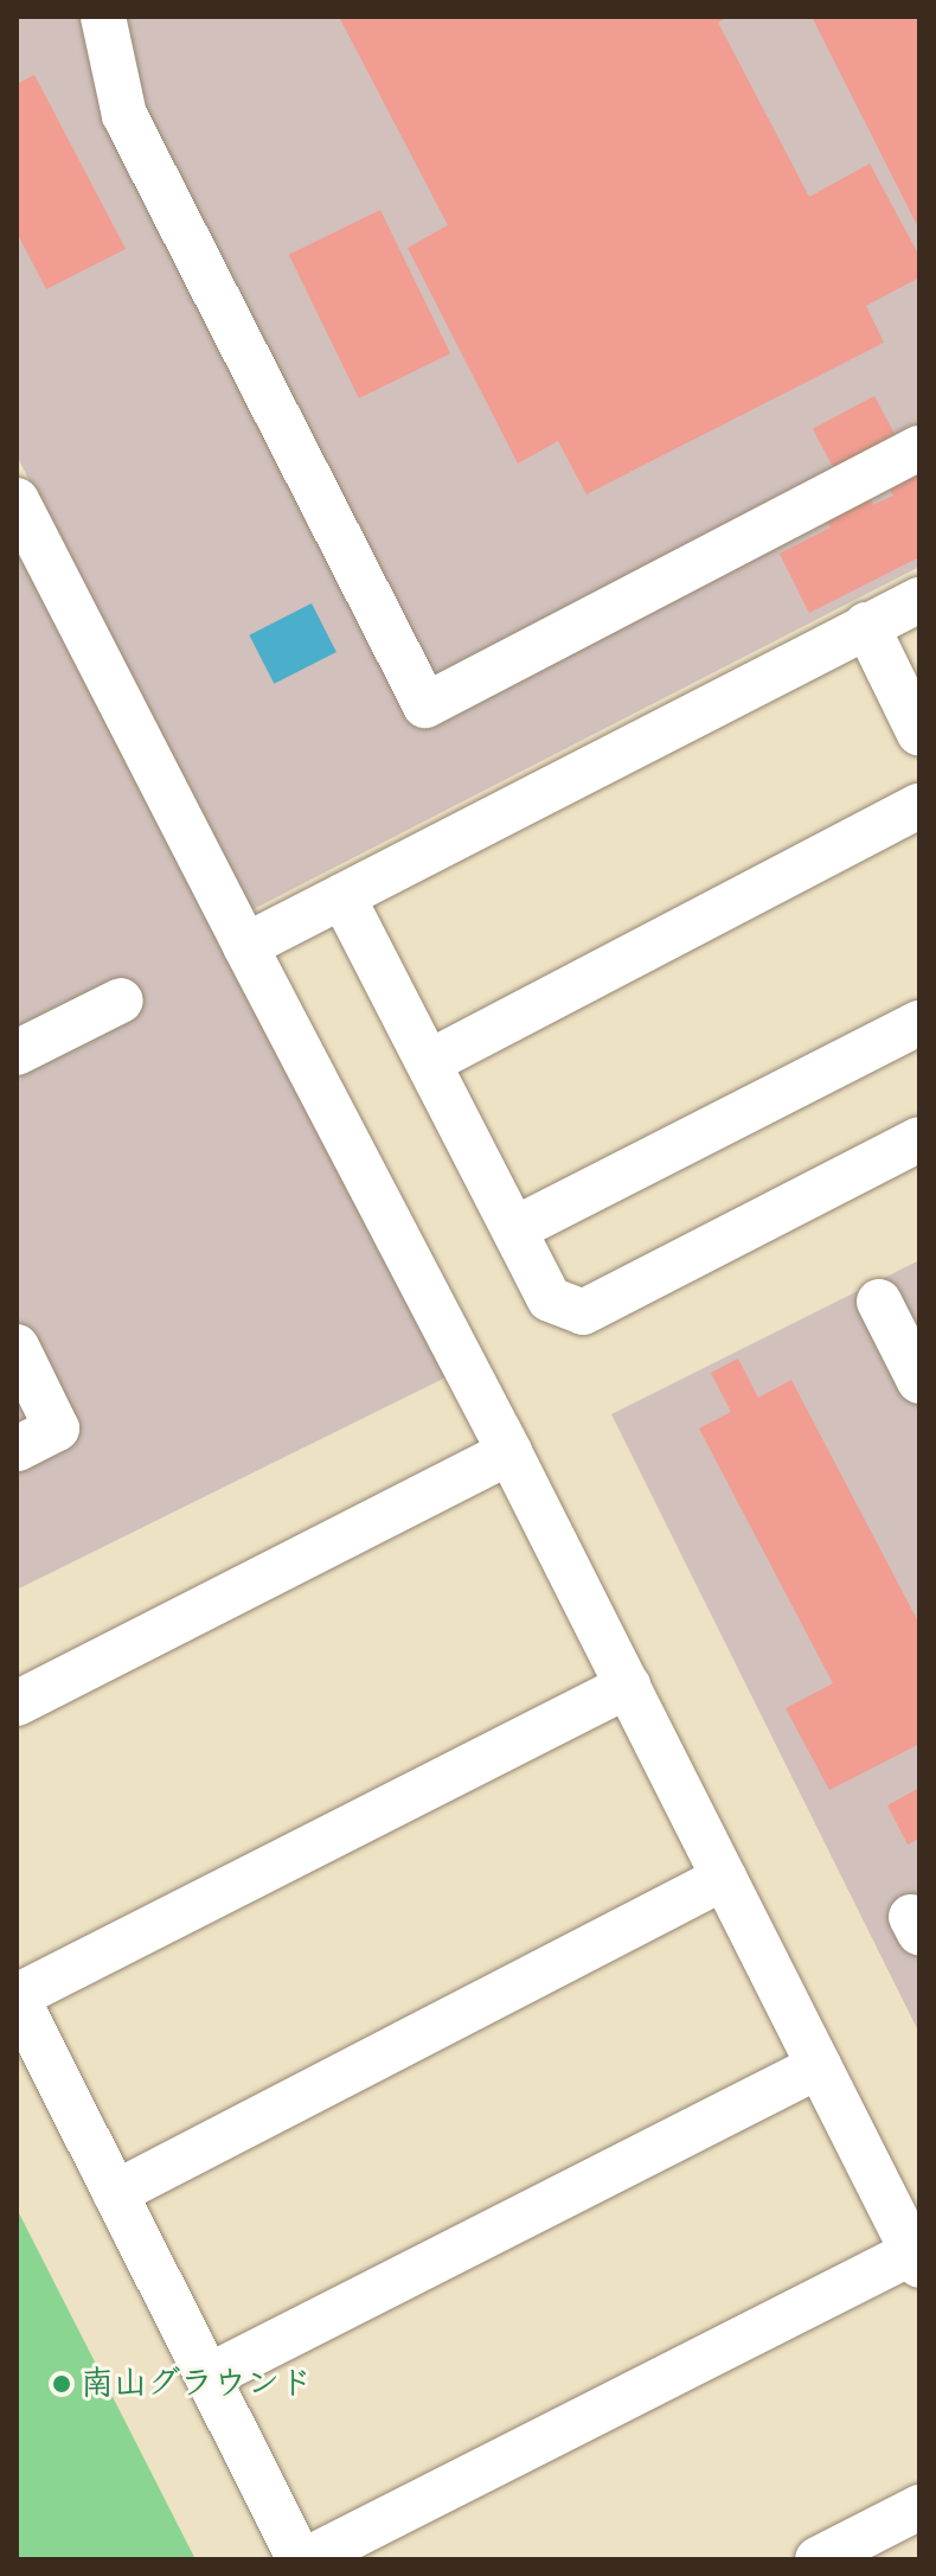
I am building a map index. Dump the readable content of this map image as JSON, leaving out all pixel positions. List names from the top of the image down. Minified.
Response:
{"places":["南山グラウンド"]}
